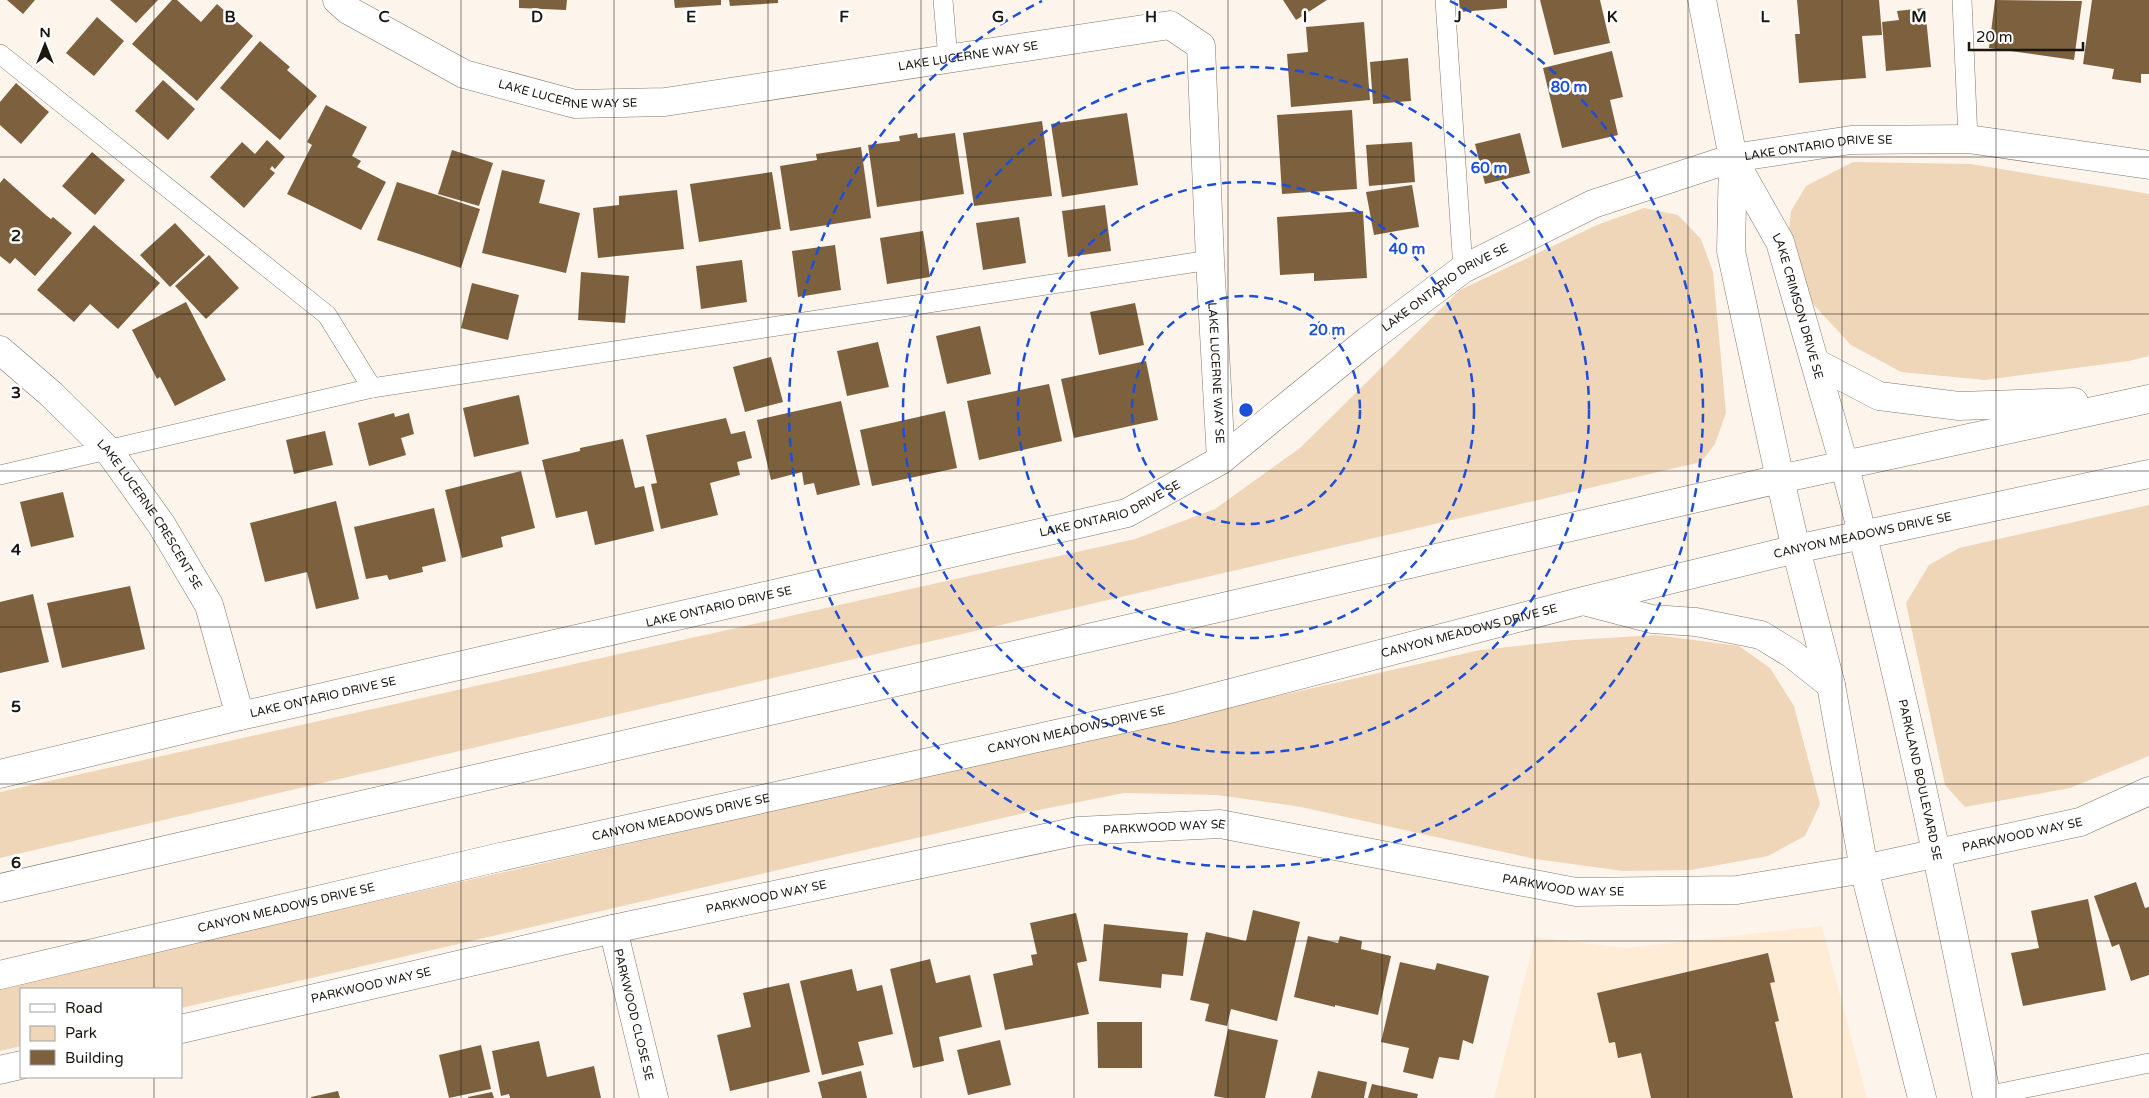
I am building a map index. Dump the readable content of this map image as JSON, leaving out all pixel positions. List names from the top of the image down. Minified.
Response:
{"streets":{"street":["LAKE LUCERNE WAY SE","LAKE ONTARIO DRIVE SE","LAKE CRIMSON DRIVE SE","LAKE LUCERNE CRESCENT SE","CANYON MEADOWS DRIVE SE","PARKLAND BOULEVARD SE","PARKWOOD WAY SE","PARKWOOD CLOSE SE"]},"crossings":[["LAKE LUCERNE WAY SE","LAKE ONTARIO DRIVE SE"],["LAKE ONTARIO DRIVE SE","LAKE CRIMSON DRIVE SE"],["LAKE ONTARIO DRIVE SE","LAKE LUCERNE CRESCENT SE"],["LAKE CRIMSON DRIVE SE","PARKLAND BOULEVARD SE"],["CANYON MEADOWS DRIVE SE","PARKLAND BOULEVARD SE"],["PARKLAND BOULEVARD SE","PARKWOOD WAY SE"],["PARKWOOD WAY SE","PARKWOOD CLOSE SE"]],"legend":["Road","Park","Building"],"scale_bar":"20 m","north":"top","grid":{"columns":["B","C","D","E","F","G","H","I","J","K","L","M"],"rows":["2","3","4","5","6"]},"rings":["80 m","60 m","40 m","20 m"]}
